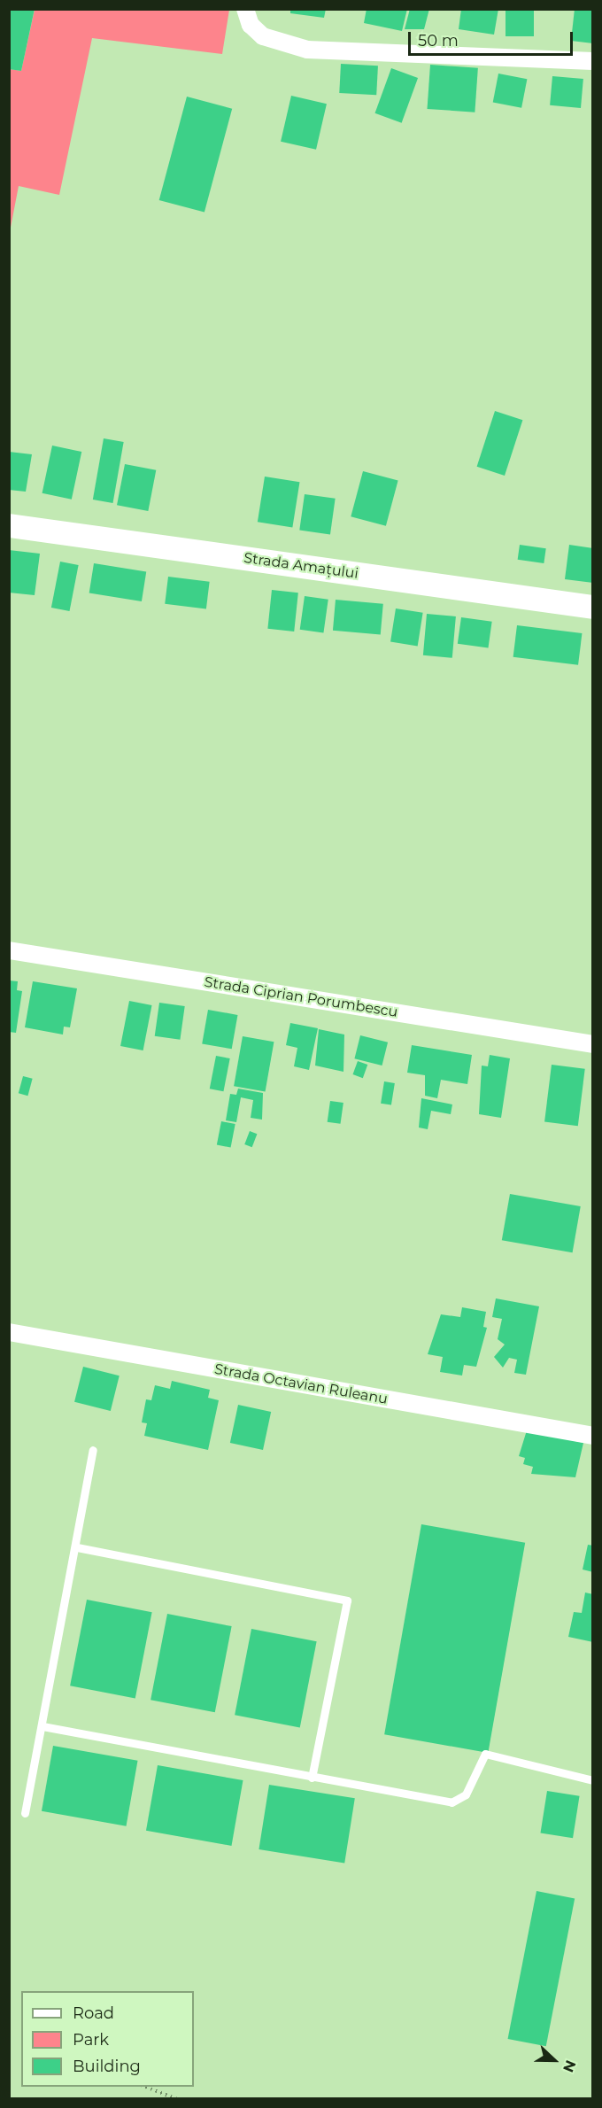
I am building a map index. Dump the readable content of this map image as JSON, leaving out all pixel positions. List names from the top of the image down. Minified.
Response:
{"streets":{"main road":["Strada Amațului"],"street":["Strada Ciprian Porumbescu","Strada Octavian Ruleanu"]},"legend":["Road","Park","Building"],"scale_bar":"50 m","north":"right"}
